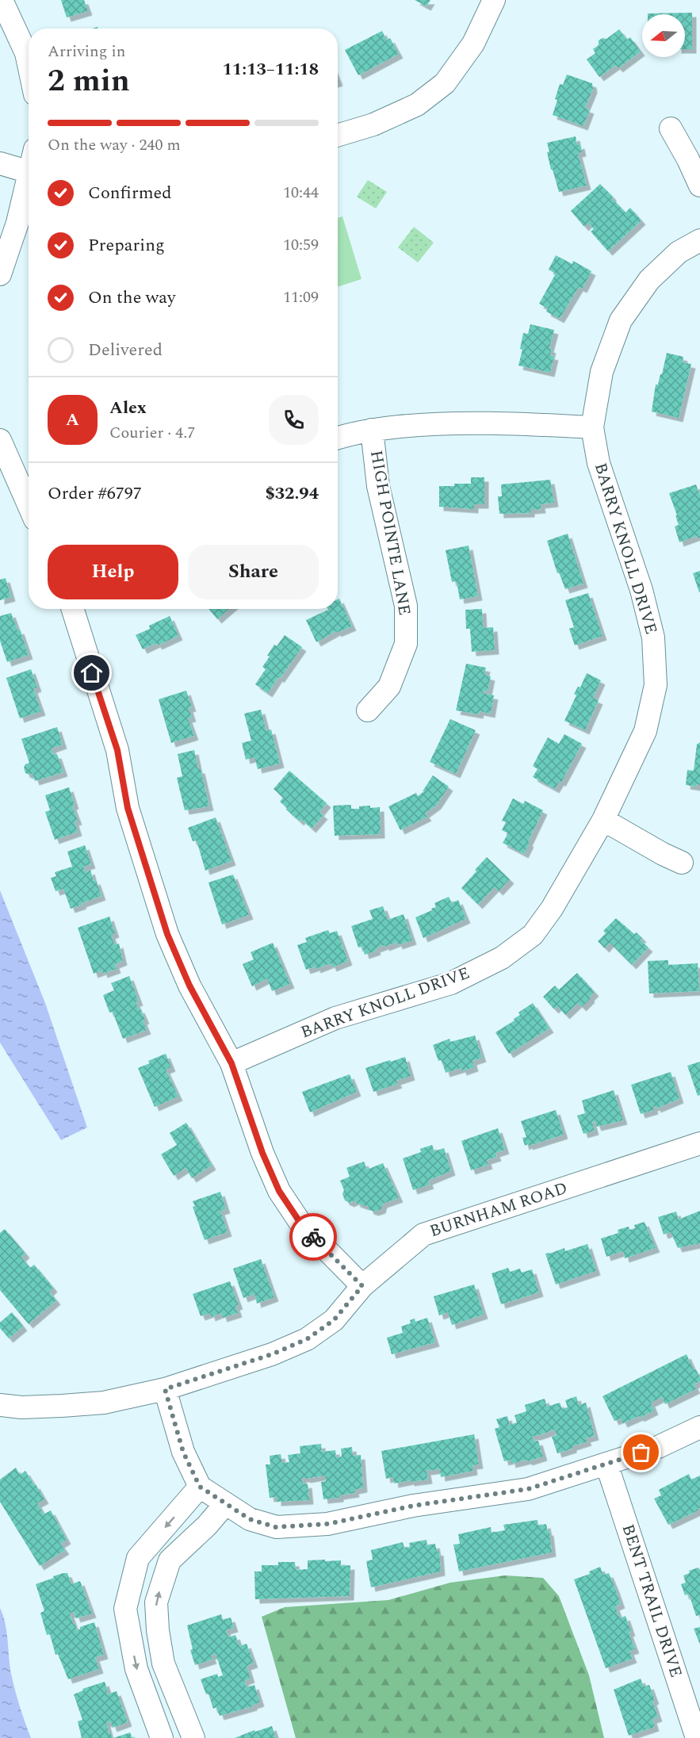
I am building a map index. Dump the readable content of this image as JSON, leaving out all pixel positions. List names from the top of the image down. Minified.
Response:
{"streets":{"street":["HIGH POINTE LANE","BARRY KNOLL DRIVE","BURNHAM ROAD","BENT TRAIL DRIVE"]},"north":"left","page":{"heading":["2 min","Arriving in","11:13–11:18"],"panel":["Alex","Courier · 4.7","Order #6797","$32.94"],"bar":"On the way · 240 m","list":[["Confirmed","10:44"],["Preparing","10:59"],["On the way","11:09"],"Delivered"],"round":"A","buttons":["Help","Share"]}}
